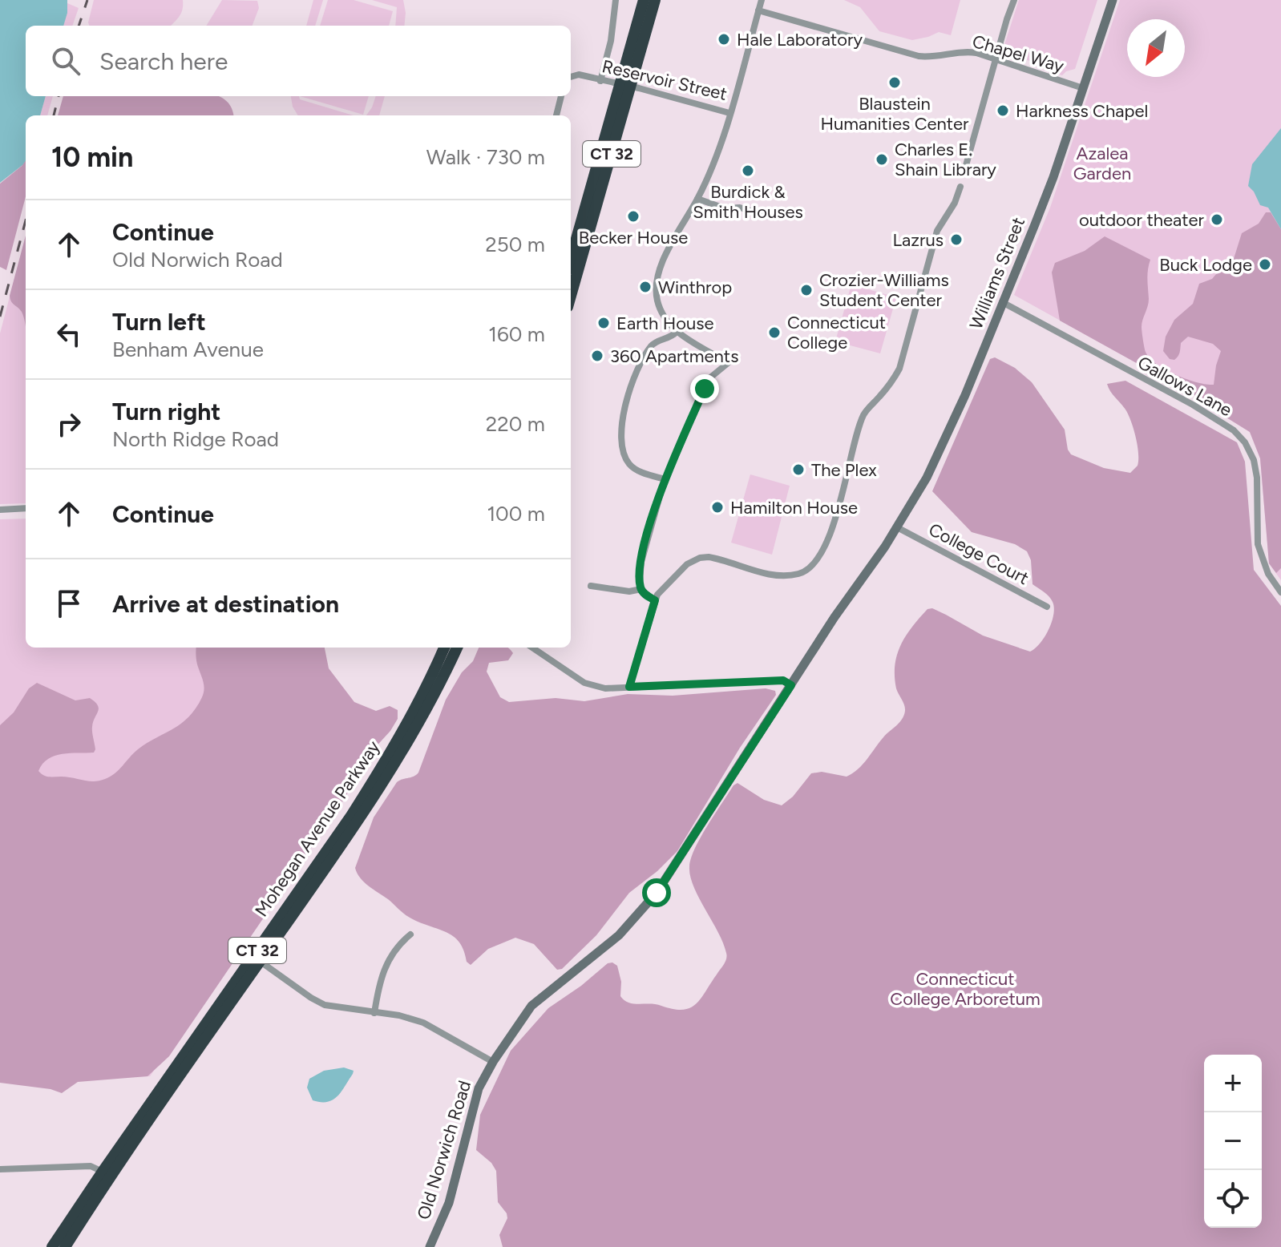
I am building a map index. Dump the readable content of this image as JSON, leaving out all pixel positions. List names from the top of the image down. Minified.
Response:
{"streets":{"highway":["CT 32","Mohegan Avenue Parkway"],"street":["Chapel Way","Reservoir Street","Williams Street","Gallows Lane","College Court","Old Norwich Road"]},"crossings":[["Chapel Way","Reservoir Street"],["Chapel Way","Williams Street"],["Reservoir Street","CT 32"],["Williams Street","Gallows Lane"],["Williams Street","College Court"],["Williams Street","Old Norwich Road"]],"parks":["Azalea Garden","Connecticut College Arboretum"],"places":["Hale Laboratory","Blaustein Humanities Center","Harkness Chapel","Charles E. Shain Library","Burdick & Smith Houses","Becker House","outdoor theater","Lazrus","Buck Lodge","Winthrop","Crozier-Williams Student Center","Earth House","Connecticut College","360 Apartments","The Plex","Hamilton House"],"north":"bottom left","page":{"search":"Search here","heading":["10 min","Walk · 730 m"],"list":[["Continue","Old Norwich Road","250 m"],["Turn left","Benham Avenue","160 m"],["Turn right","North Ridge Road","220 m"],["Continue","100 m"],"Arrive at destination"],"map_buttons":["+","−"]}}
